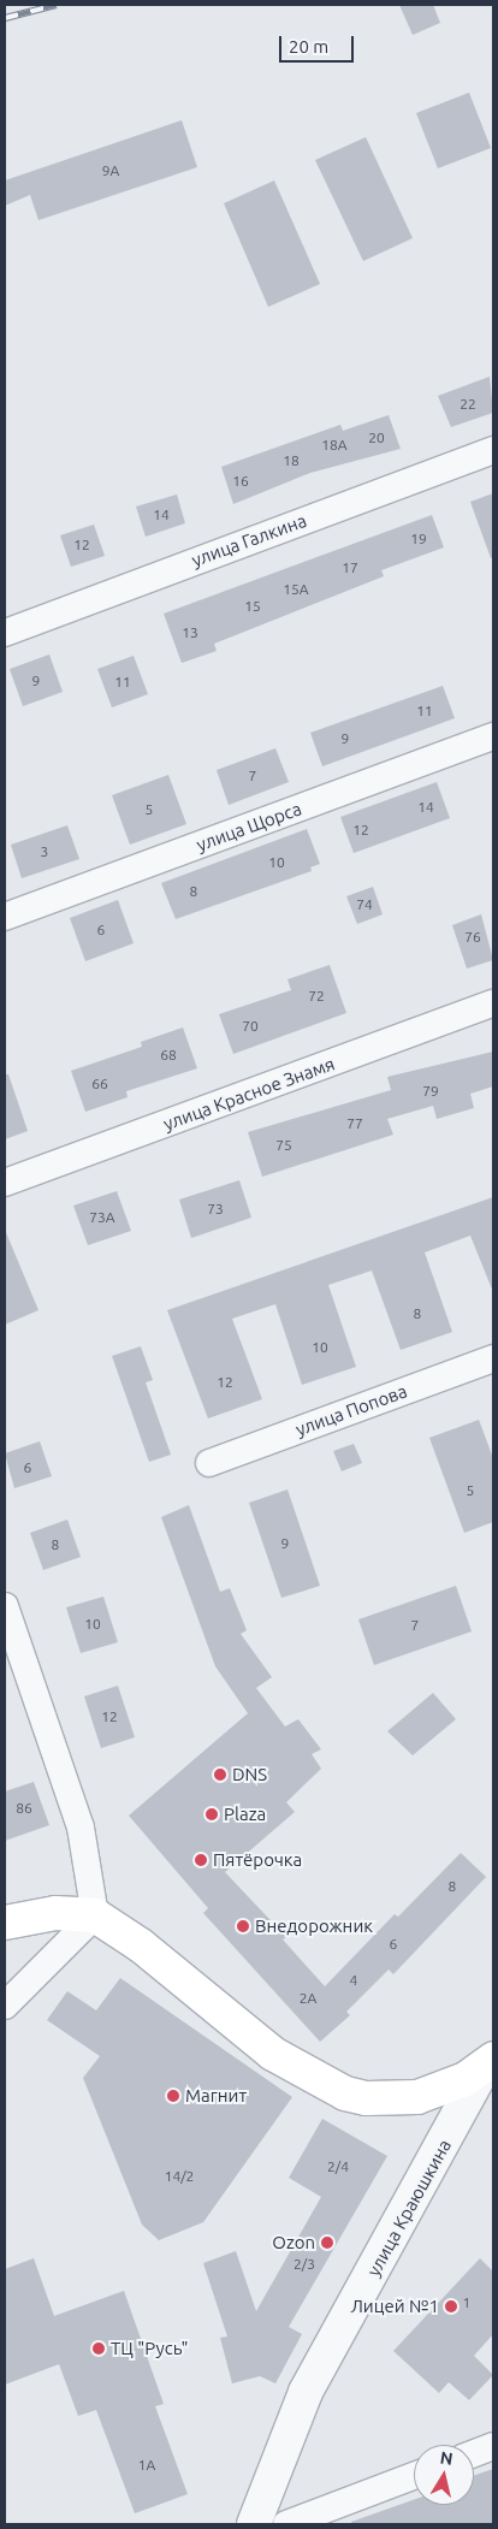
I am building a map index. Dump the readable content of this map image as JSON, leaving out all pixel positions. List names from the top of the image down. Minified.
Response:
{"streets":{"street":["улица Галкина","улица Щорса","улица Красное Знамя","улица Попова","улица Краюшкина"]},"places":["DNS","Plaza","Пятёрочка","Внедорожник","Магнит","Ozon","Лицей №1","ТЦ \"Русь\""],"house_numbers":["9А","22","20","18А","18","16","14","19","12","17","15А","15","13","9","11","11","9","7","14","5","12","3","10","8","74","6","76","72","70","68","66","79","77","75","73","73А","8","10","12","6","5","9","8","10","7","12","86","8","6","4","2А","2/4","14/2","2/3","1","1А"],"scale_bar":"20 m","north":"top"}
